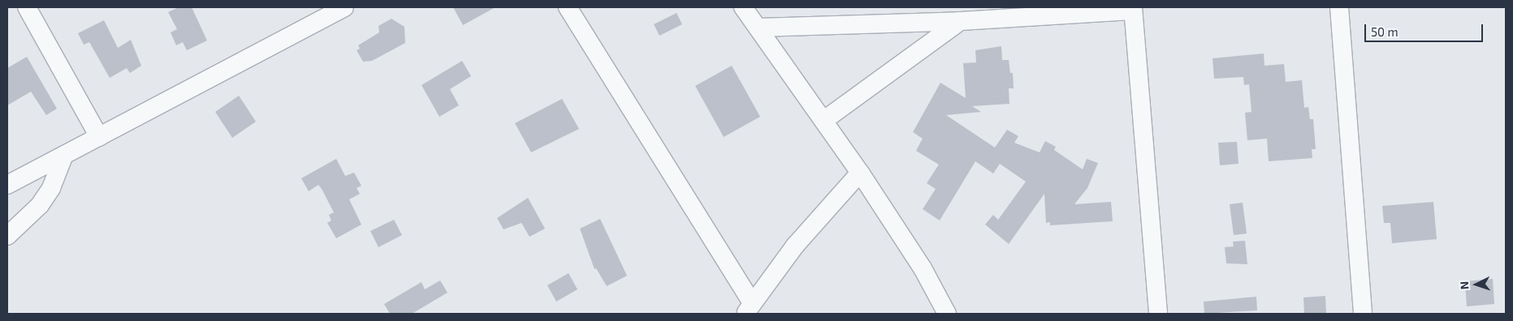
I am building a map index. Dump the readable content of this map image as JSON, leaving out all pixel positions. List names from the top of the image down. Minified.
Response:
{"scale_bar":"50 m","north":"left"}
